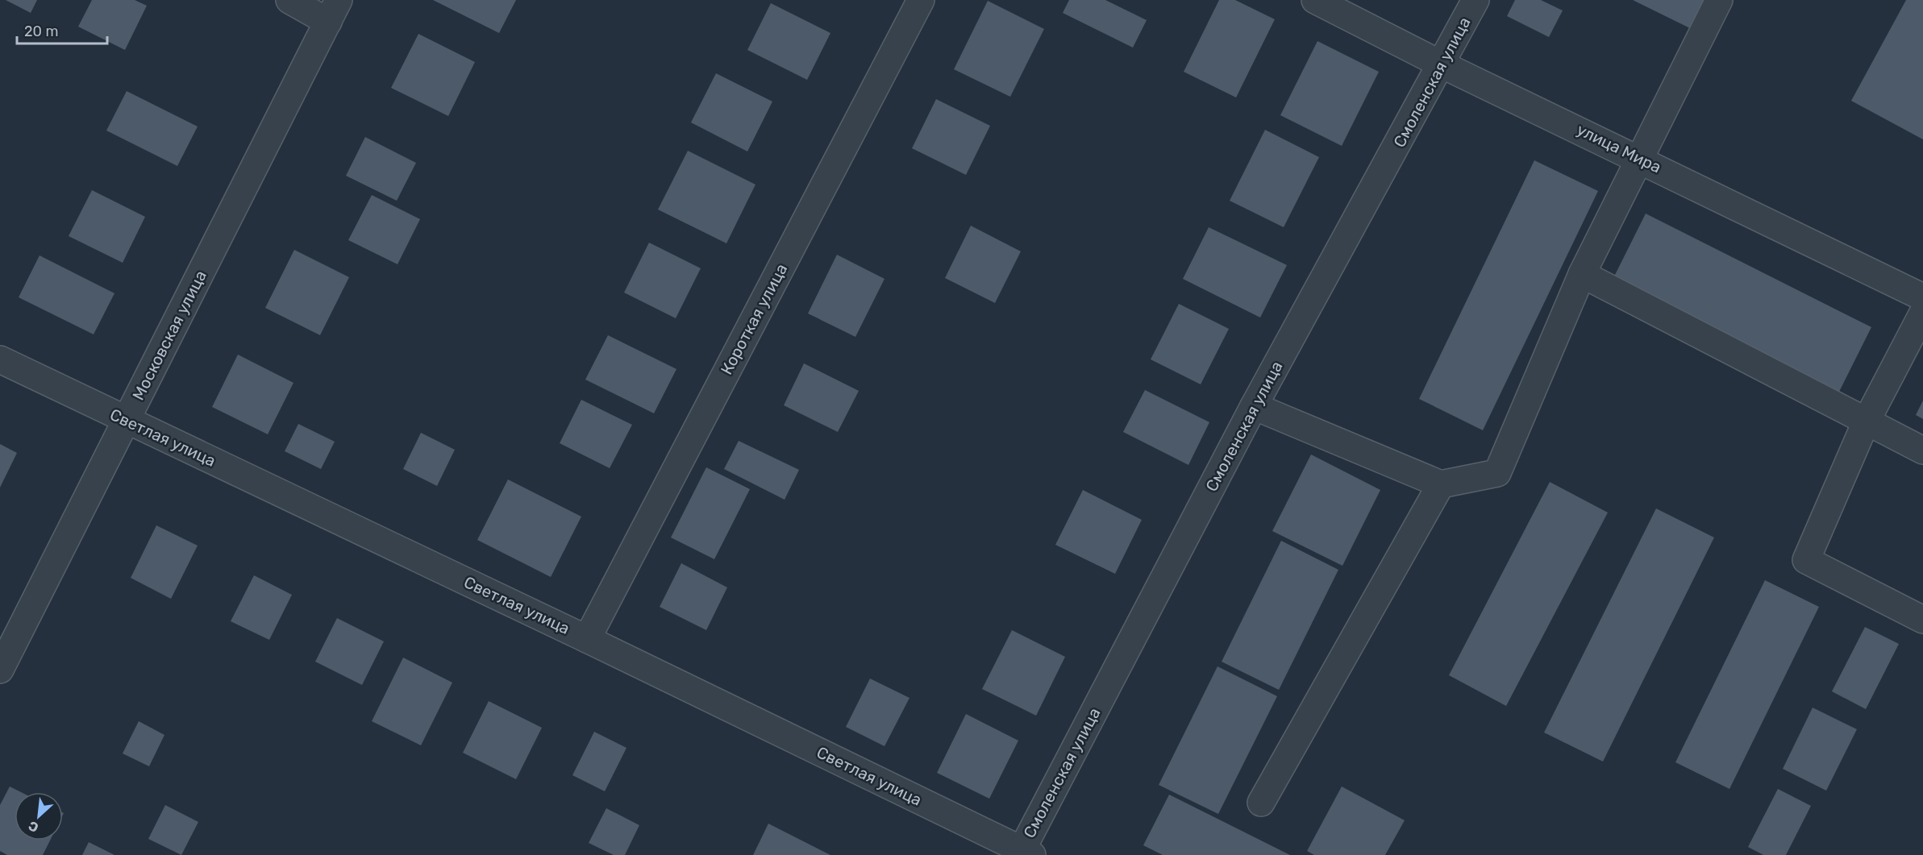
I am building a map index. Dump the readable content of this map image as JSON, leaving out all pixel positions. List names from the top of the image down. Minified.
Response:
{"streets":{"street":["Смоленская улица","улица Мира","Короткая улица","Московская улица","Светлая улица"]},"crossings":[["Смоленская улица","улица Мира"],["Смоленская улица","Светлая улица"],["Короткая улица","Светлая улица"],["Московская улица","Светлая улица"]],"scale_bar":"20 m","north":"bottom left"}
